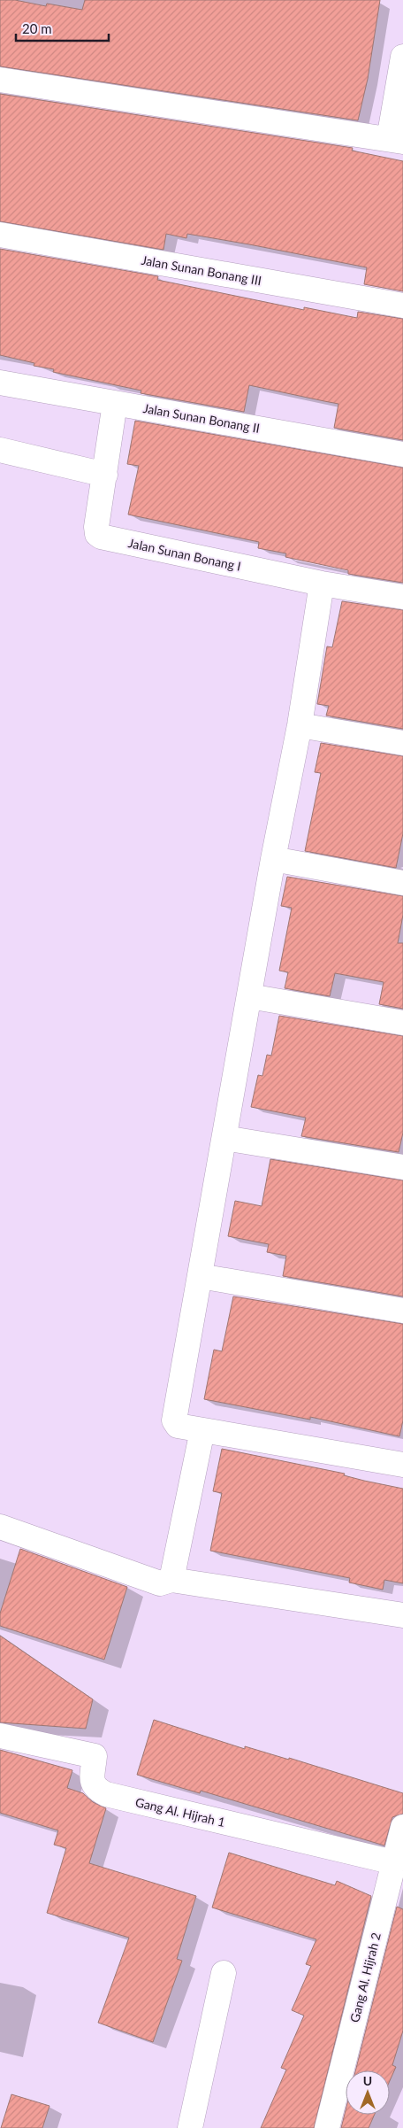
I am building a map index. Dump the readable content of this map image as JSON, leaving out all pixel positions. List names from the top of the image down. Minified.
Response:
{"streets":{"street":["Jalan Sunan Bonang III","Jalan Sunan Bonang II","Jalan Sunan Bonang I","Gang Al. Hijrah 1","Gang Al. Hijrah 2"]},"crossings":[["Jalan Sunan Bonang II","Jalan Sunan Bonang I"],["Gang Al. Hijrah 1","Gang Al. Hijrah 2"]],"scale_bar":"20 m","north":"top"}
